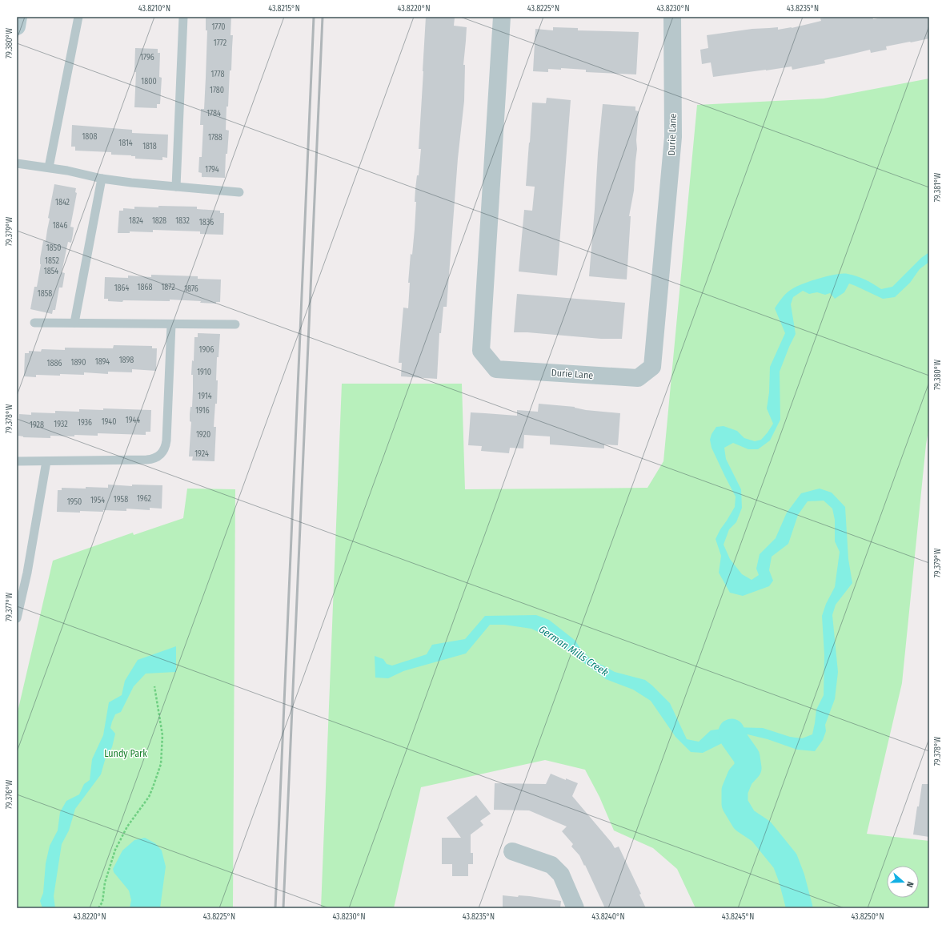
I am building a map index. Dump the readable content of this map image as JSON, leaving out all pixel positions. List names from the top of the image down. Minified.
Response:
{"streets":{"street":["Durie Lane"]},"water":["German Mills Creek"],"parks":["Lundy Park"],"house_numbers":["1770","1772","1796","1778","1800","1780","1784","1808","1788","1814","1818","1794","1842","1824","1828","1832","1836","1846","1850","1852","1854","1868","1872","1864","1876","1858","1906","1898","1894","1890","1886","1910","1914","1916","1944","1940","1936","1932","1928","1920","1924","1962","1958","1954","1950"],"north":"right","coordinates":["43.8210°N","43.8215°N","43.8220°N","43.8225°N","43.8230°N","43.8235°N","79.380°W","79.381°W","79.379°W","79.378°W","79.377°W","79.376°W","43.8240°N","43.8245°N","43.8250°N"]}
